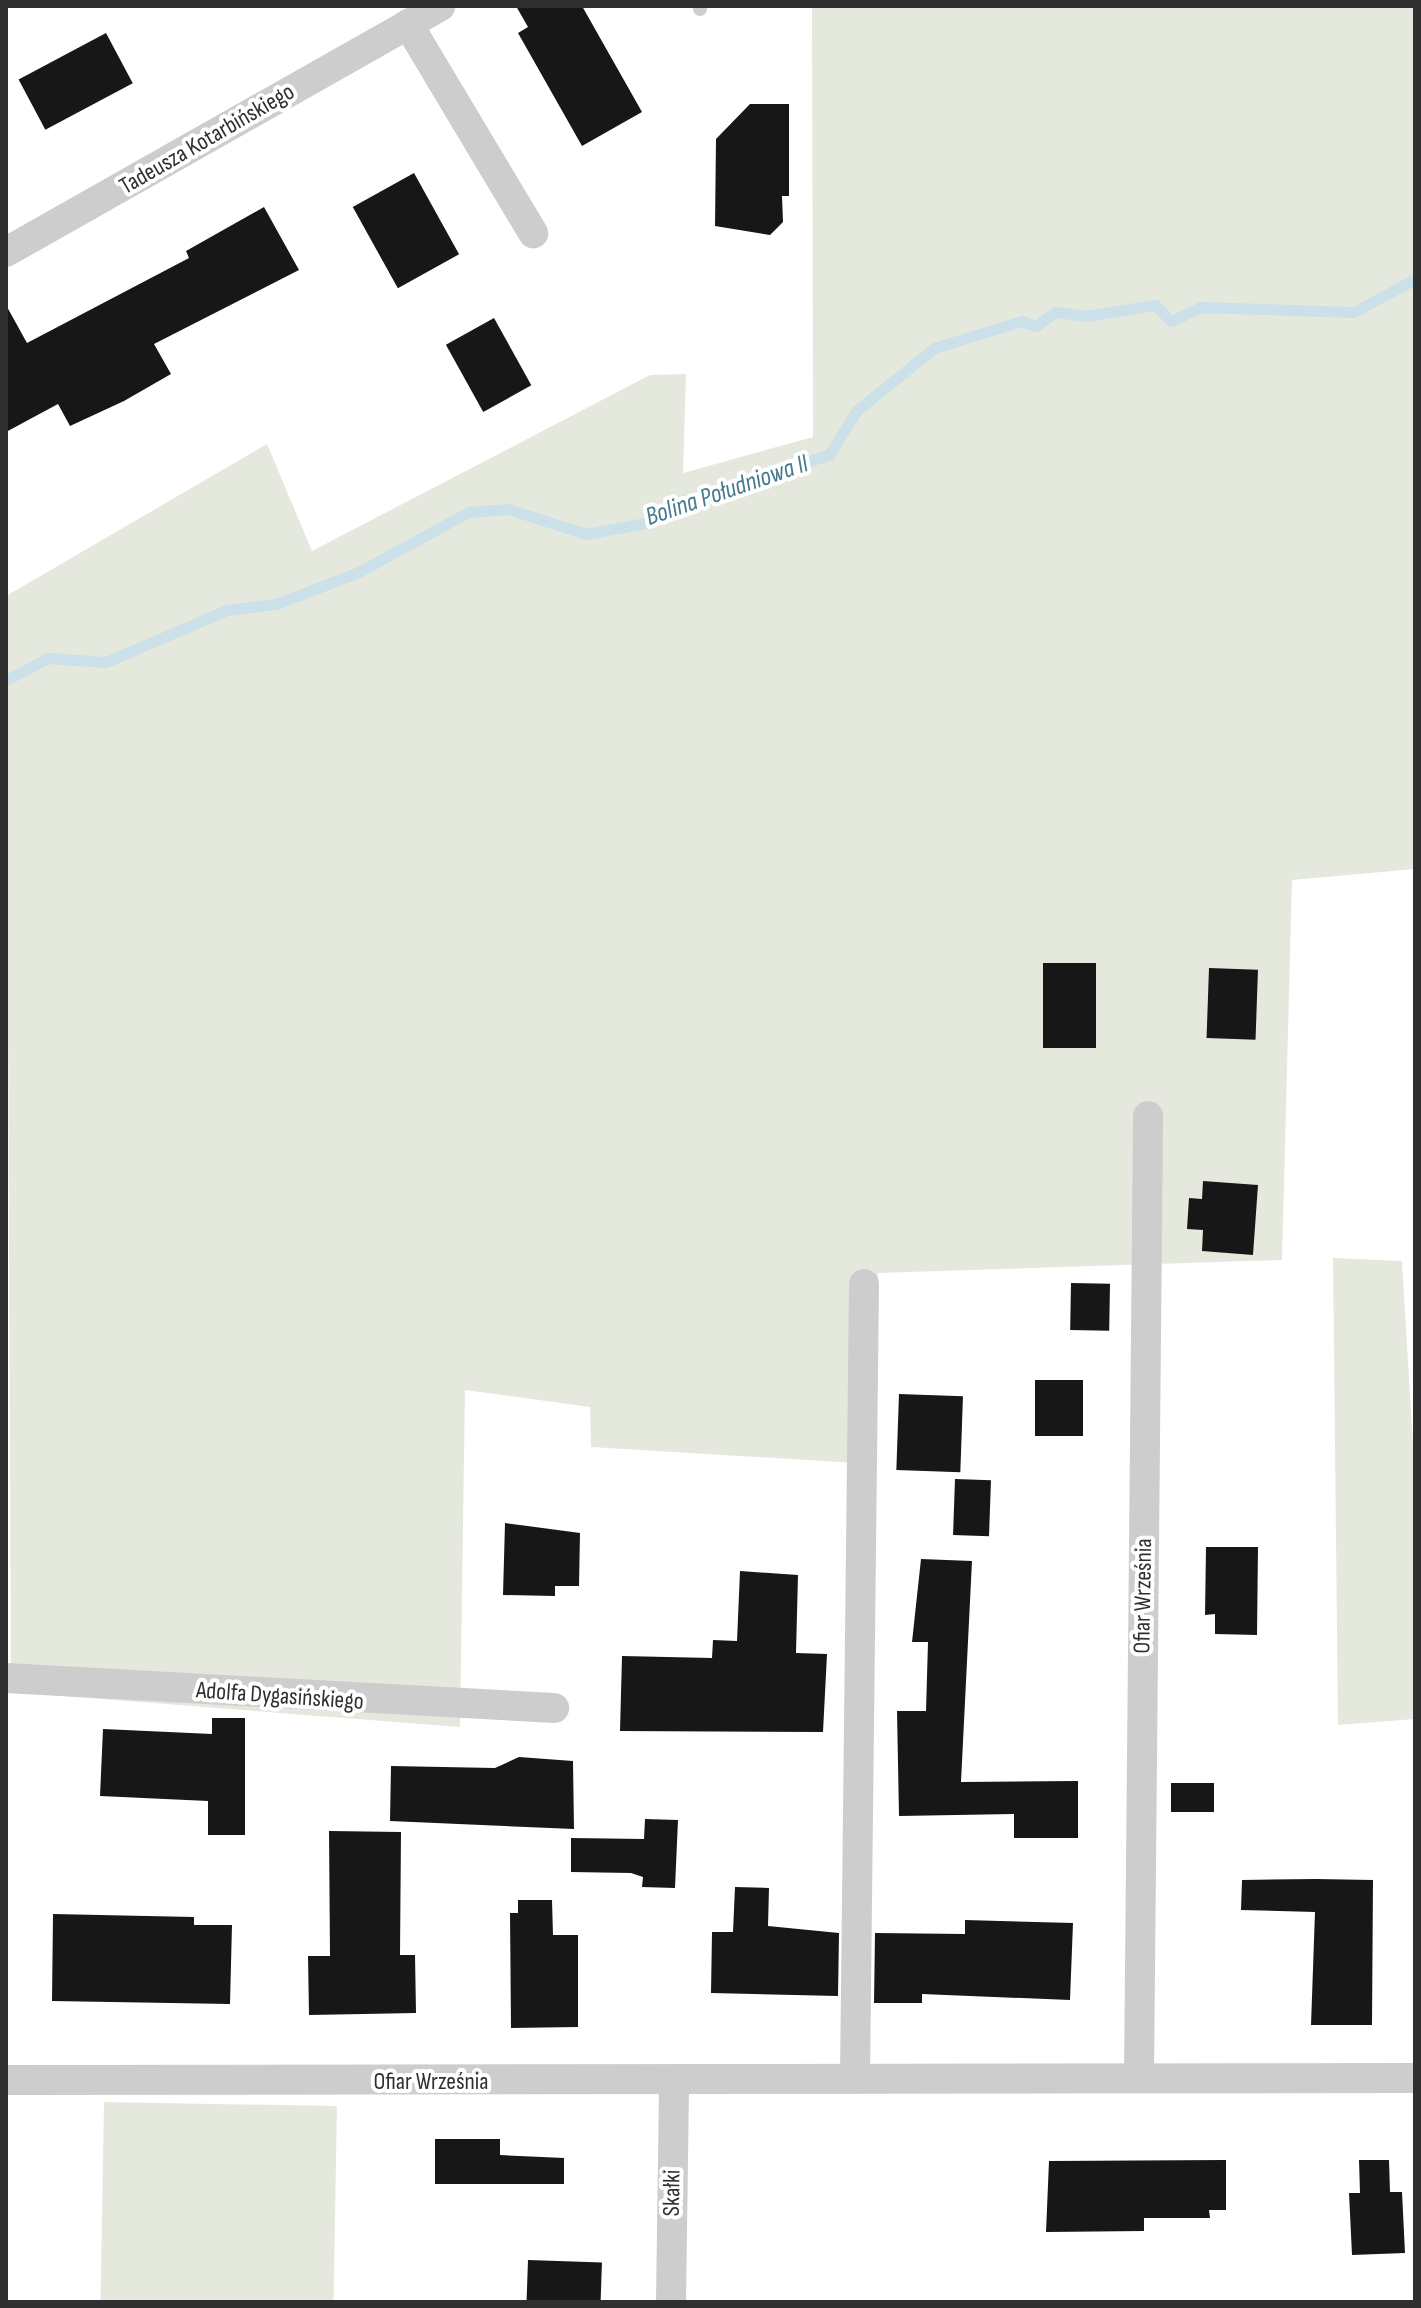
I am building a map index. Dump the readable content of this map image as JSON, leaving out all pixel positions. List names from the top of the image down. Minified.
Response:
{"streets":{"street":["Tadeusza Kotarbińskiego","Ofiar Września","Adolfa Dygasińskiego","Skałki"]},"crossings":[["Ofiar Września","Skałki"]],"water":["Bolina Południowa II"]}
